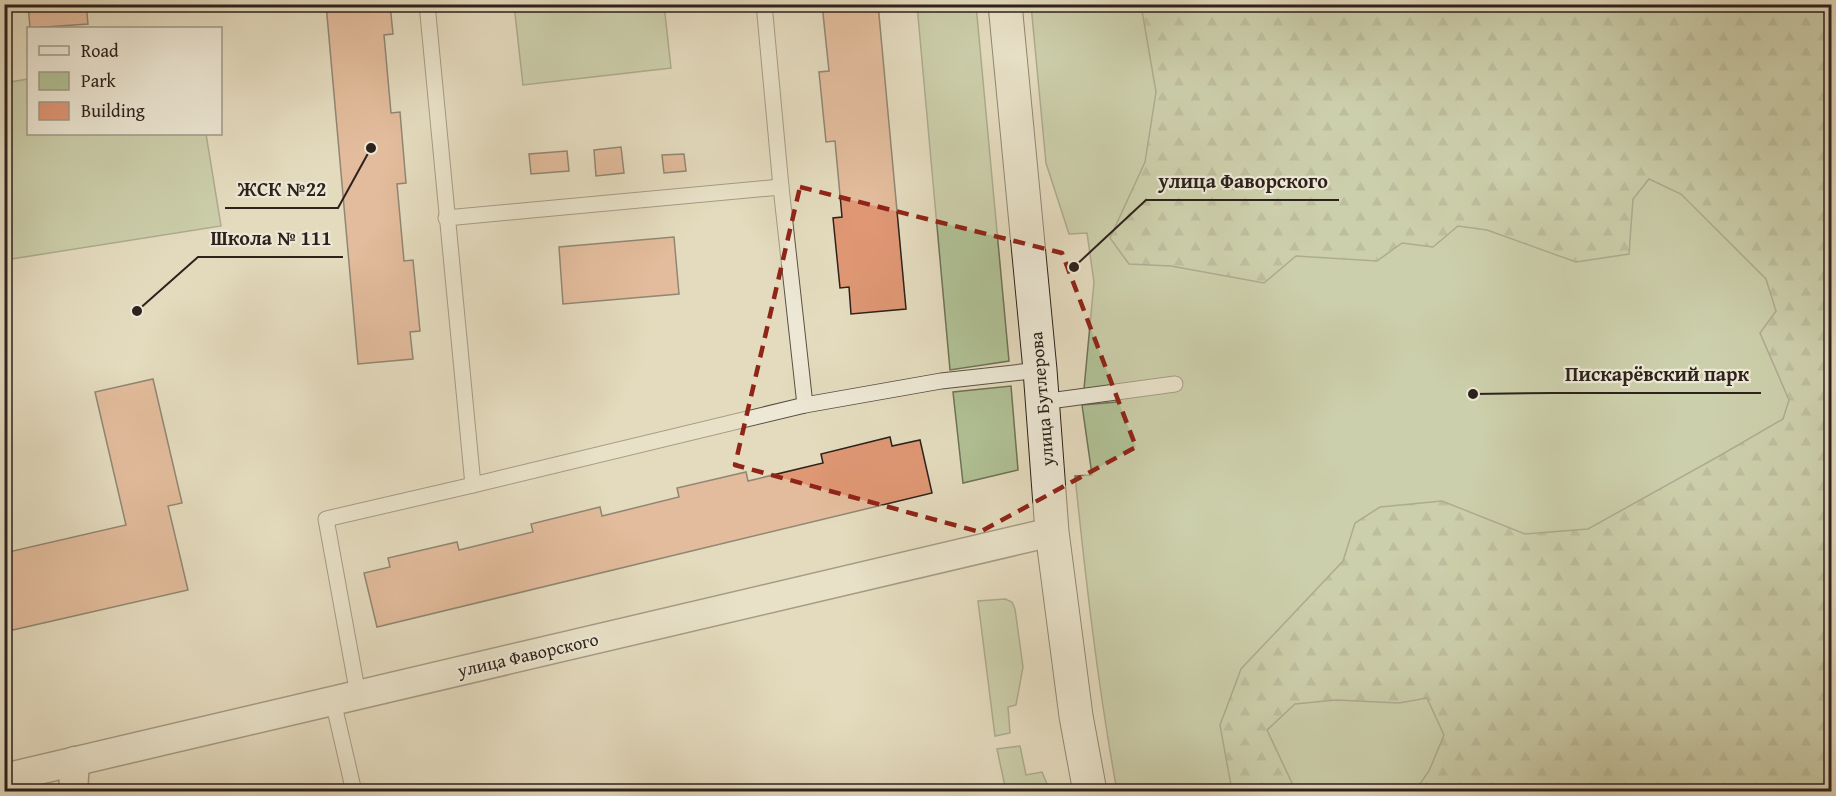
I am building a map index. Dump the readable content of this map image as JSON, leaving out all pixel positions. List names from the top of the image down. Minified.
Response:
{"streets":{"street":["улица Бутлерова","улица Фаворского"]},"crossings":[["улица Бутлерова","улица Фаворского"]],"places":["ЖСК №22","улица Фаворского","Школа № 111","Пискарёвский парк"],"legend":["Road","Park","Building"]}
